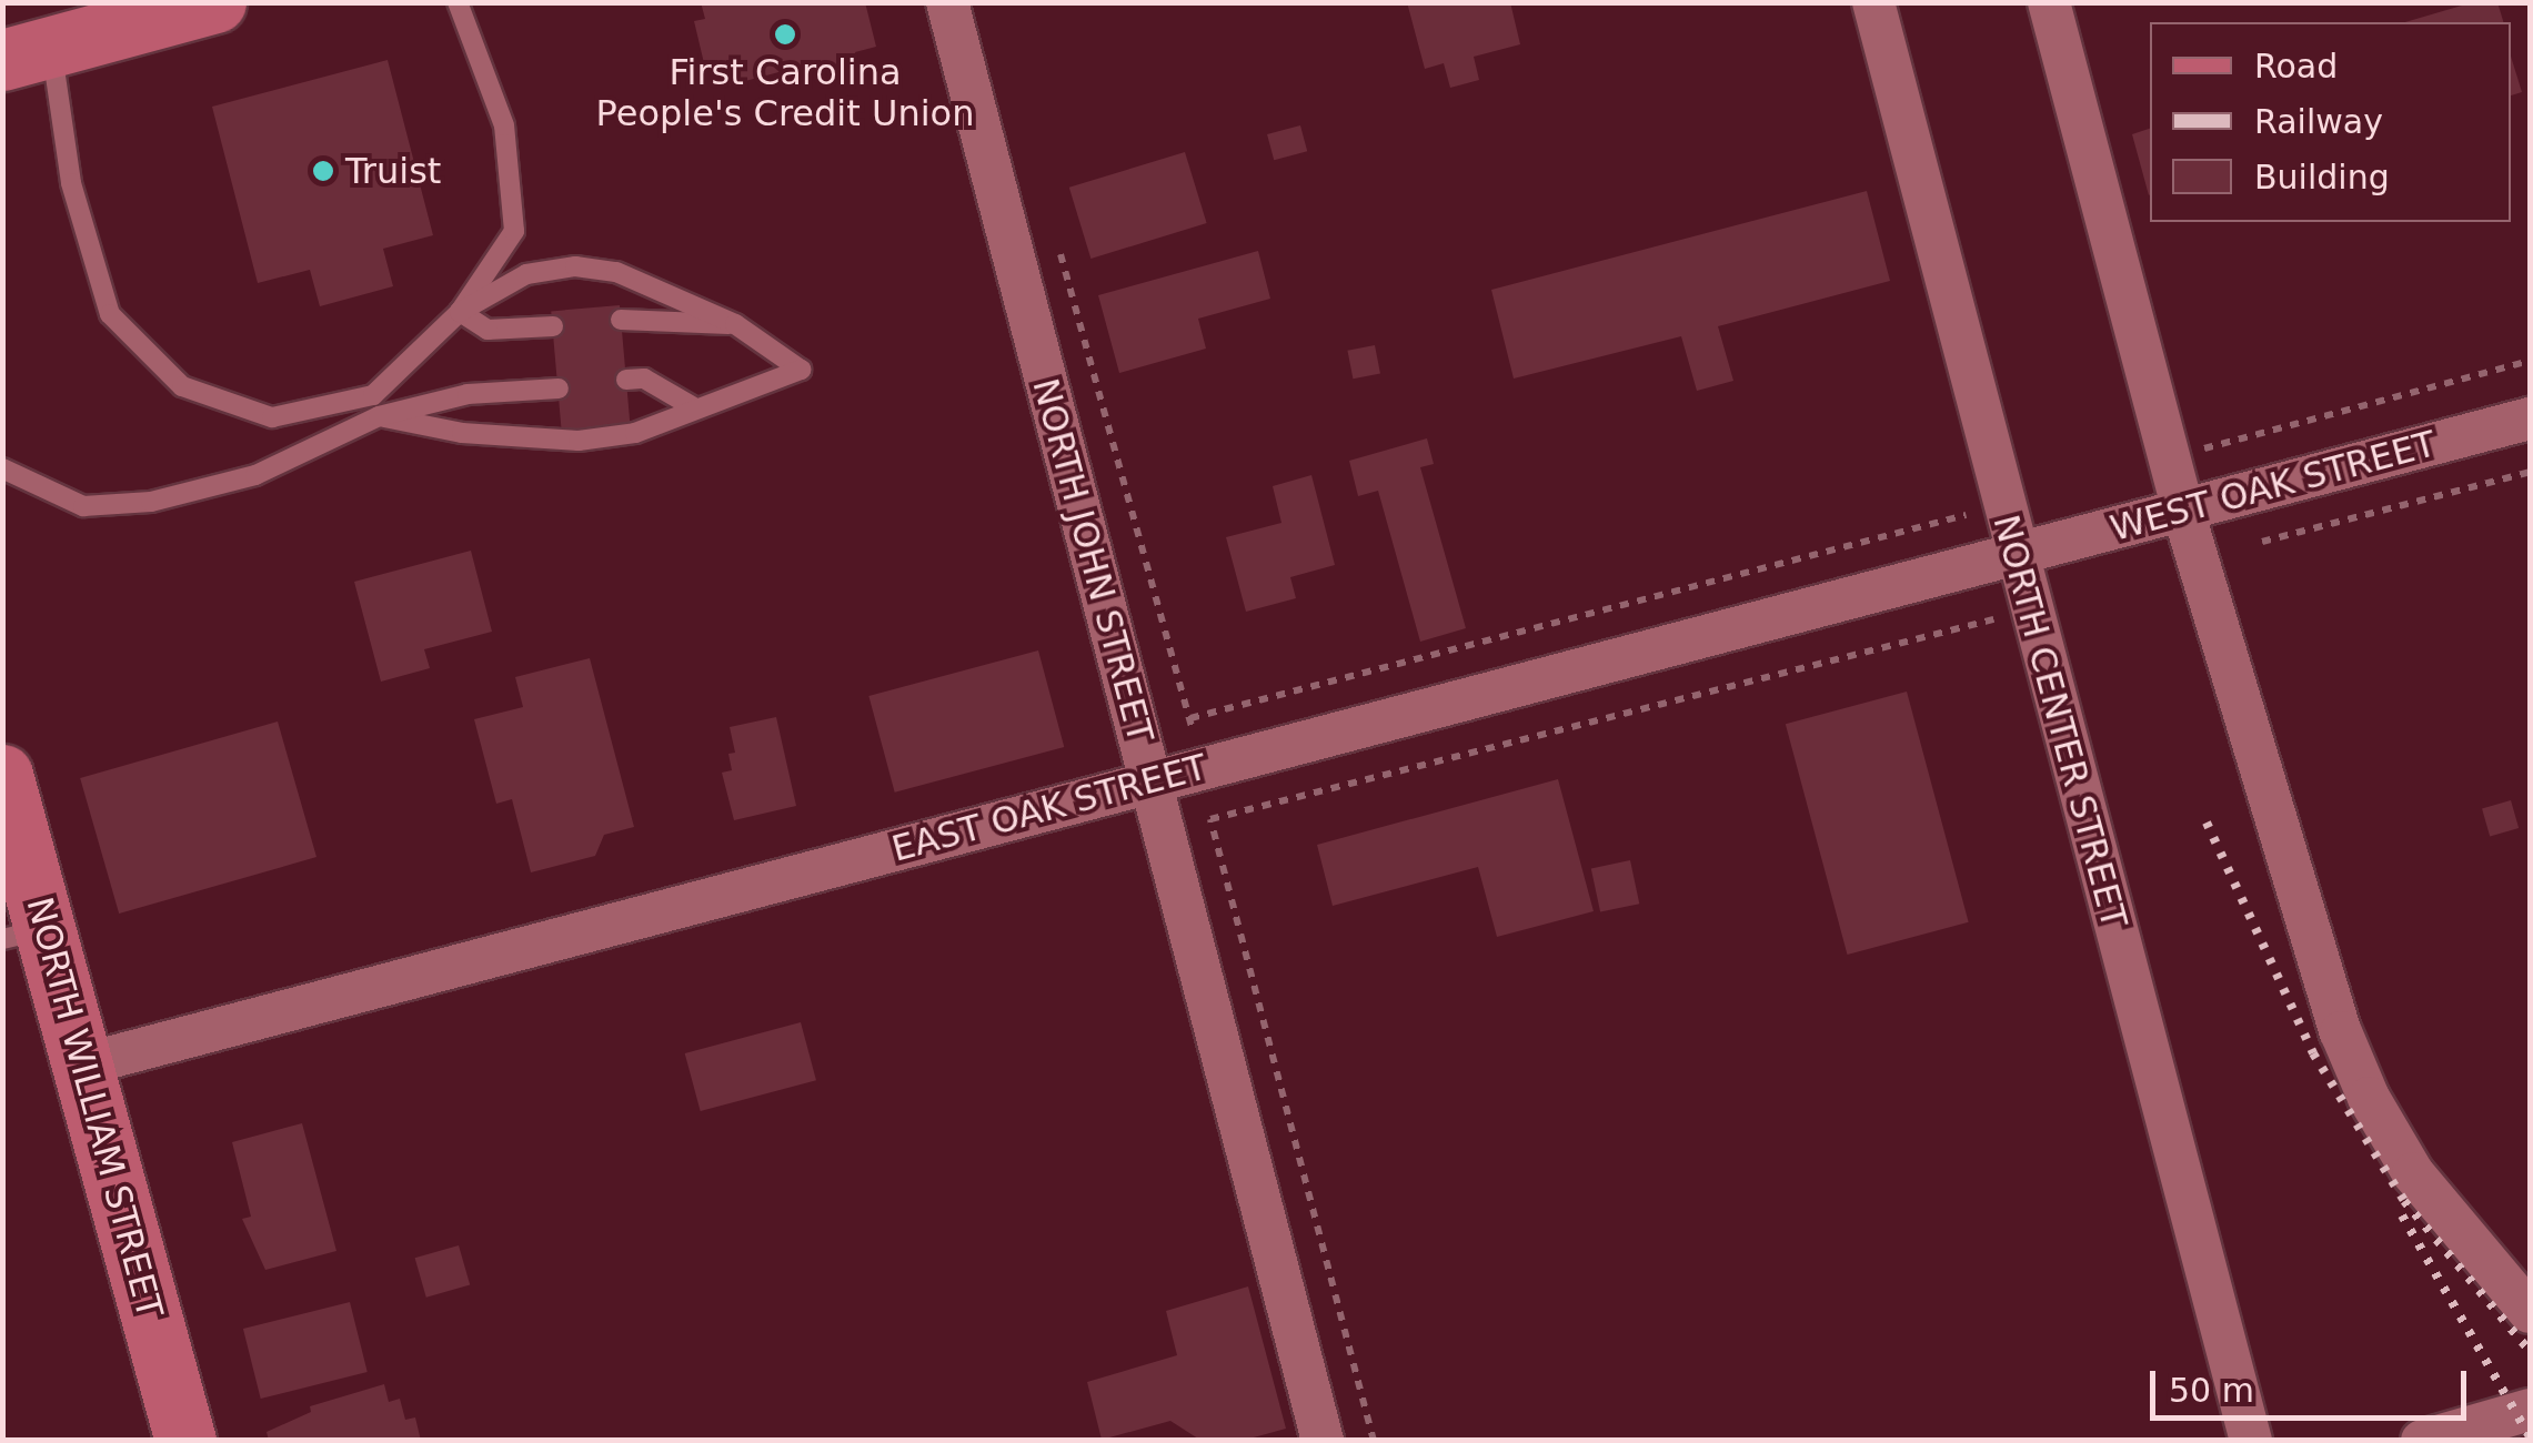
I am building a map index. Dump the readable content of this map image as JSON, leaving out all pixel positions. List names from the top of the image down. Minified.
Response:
{"streets":{"main road":["NORTH WILLIAM STREET"],"street":["WEST OAK STREET","NORTH JOHN STREET","NORTH CENTER STREET","EAST OAK STREET"]},"crossings":[["WEST OAK STREET","NORTH CENTER STREET"],["WEST OAK STREET","EAST OAK STREET"],["NORTH JOHN STREET","EAST OAK STREET"],["NORTH CENTER STREET","EAST OAK STREET"],["EAST OAK STREET","NORTH WILLIAM STREET"]],"places":["First Carolina People's Credit Union","Truist"],"legend":["Road","Railway","Building"],"scale_bar":"50 m"}
